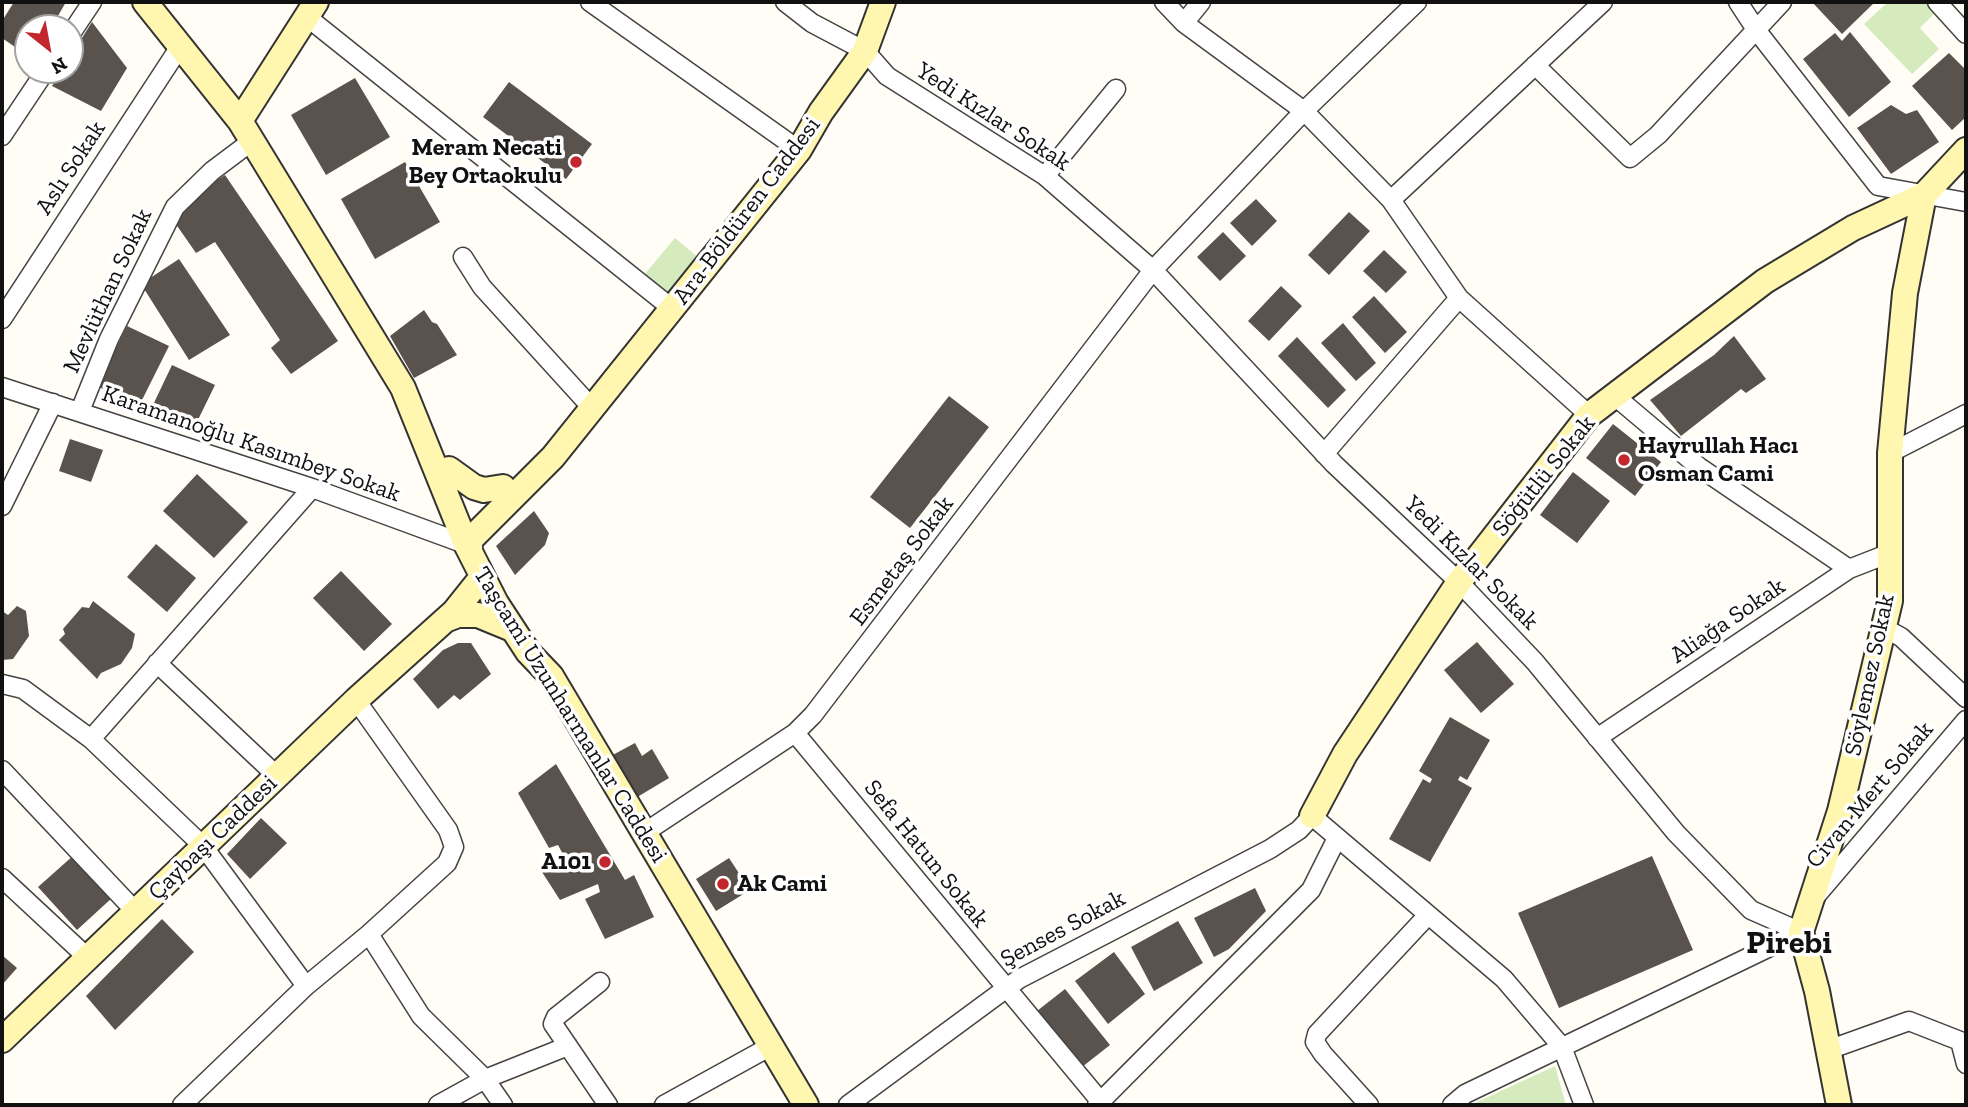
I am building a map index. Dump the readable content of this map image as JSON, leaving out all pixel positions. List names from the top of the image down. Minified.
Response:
{"streets":{"street":["Yedi Kızlar Sokak","Aslı Sokak","Ara-Böldüren Caddesi","Mevlüthan Sokak","Karamanoğlu Kasımbey Sokak","Söğütlü Sokak","Esmetaş Sokak","Aliağa Sokak","Söylemez Sokak","Taşcami Uzunharmanlar Caddesi","Civan Mert Sokak","Çaybaşı Caddesi","Sefa Hatun Sokak","Şenses Sokak"]},"crossings":[["Yedi Kızlar Sokak","Ara-Böldüren Caddesi"],["Yedi Kızlar Sokak","Söğütlü Sokak"],["Yedi Kızlar Sokak","Esmetaş Sokak"],["Yedi Kızlar Sokak","Aliağa Sokak"],["Yedi Kızlar Sokak","Söylemez Sokak"],["Aslı Sokak","Taşcami Uzunharmanlar Caddesi"],["Ara-Böldüren Caddesi","Karamanoğlu Kasımbey Sokak"],["Ara-Böldüren Caddesi","Taşcami Uzunharmanlar Caddesi"],["Ara-Böldüren Caddesi","Çaybaşı Caddesi"],["Mevlüthan Sokak","Karamanoğlu Kasımbey Sokak"],["Mevlüthan Sokak","Taşcami Uzunharmanlar Caddesi"],["Karamanoğlu Kasımbey Sokak","Taşcami Uzunharmanlar Caddesi"],["Karamanoğlu Kasımbey Sokak","Çaybaşı Caddesi"],["Söğütlü Sokak","Söylemez Sokak"],["Söğütlü Sokak","Şenses Sokak"],["Esmetaş Sokak","Taşcami Uzunharmanlar Caddesi"],["Esmetaş Sokak","Sefa Hatun Sokak"],["Aliağa Sokak","Söylemez Sokak"],["Söylemez Sokak","Civan Mert Sokak"],["Taşcami Uzunharmanlar Caddesi","Çaybaşı Caddesi"],["Sefa Hatun Sokak","Şenses Sokak"]],"districts":["Pirebi"],"places":["Meram Necati Bey Ortaokulu","Hayrullah Hacı Osman Cami","A101","Ak Cami"],"north":"bottom right"}
